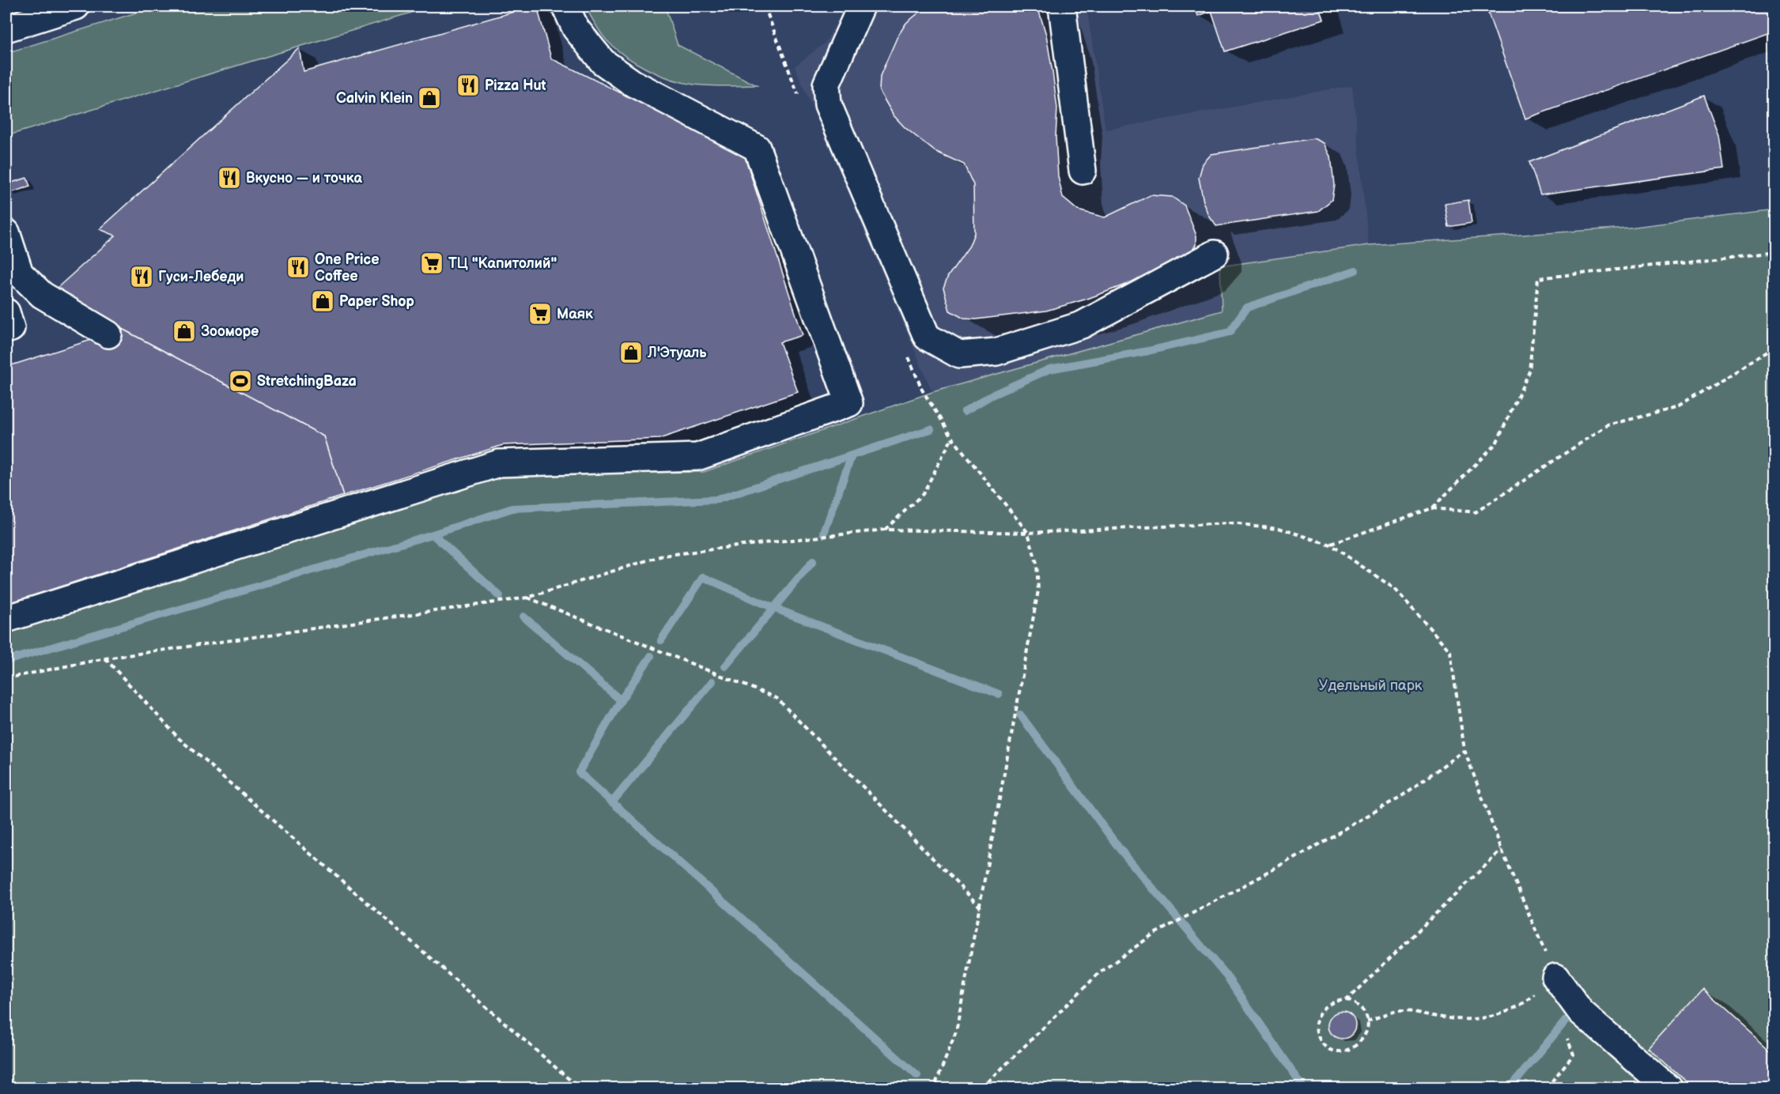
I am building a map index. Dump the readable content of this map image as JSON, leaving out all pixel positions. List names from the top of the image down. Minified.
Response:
{"parks":["Удельный парк"],"places":{"restaurant":["Pizza Hut","Вкусно — и точка","One Price Coffee","Гуси-Лебеди"],"shop":["Calvin Klein","Paper Shop","Зооморе","Л'Этуаль"],"supermarket":["ТЦ \"Капитолий\"","Маяк"],"sports":["StretchingBaza"]}}
